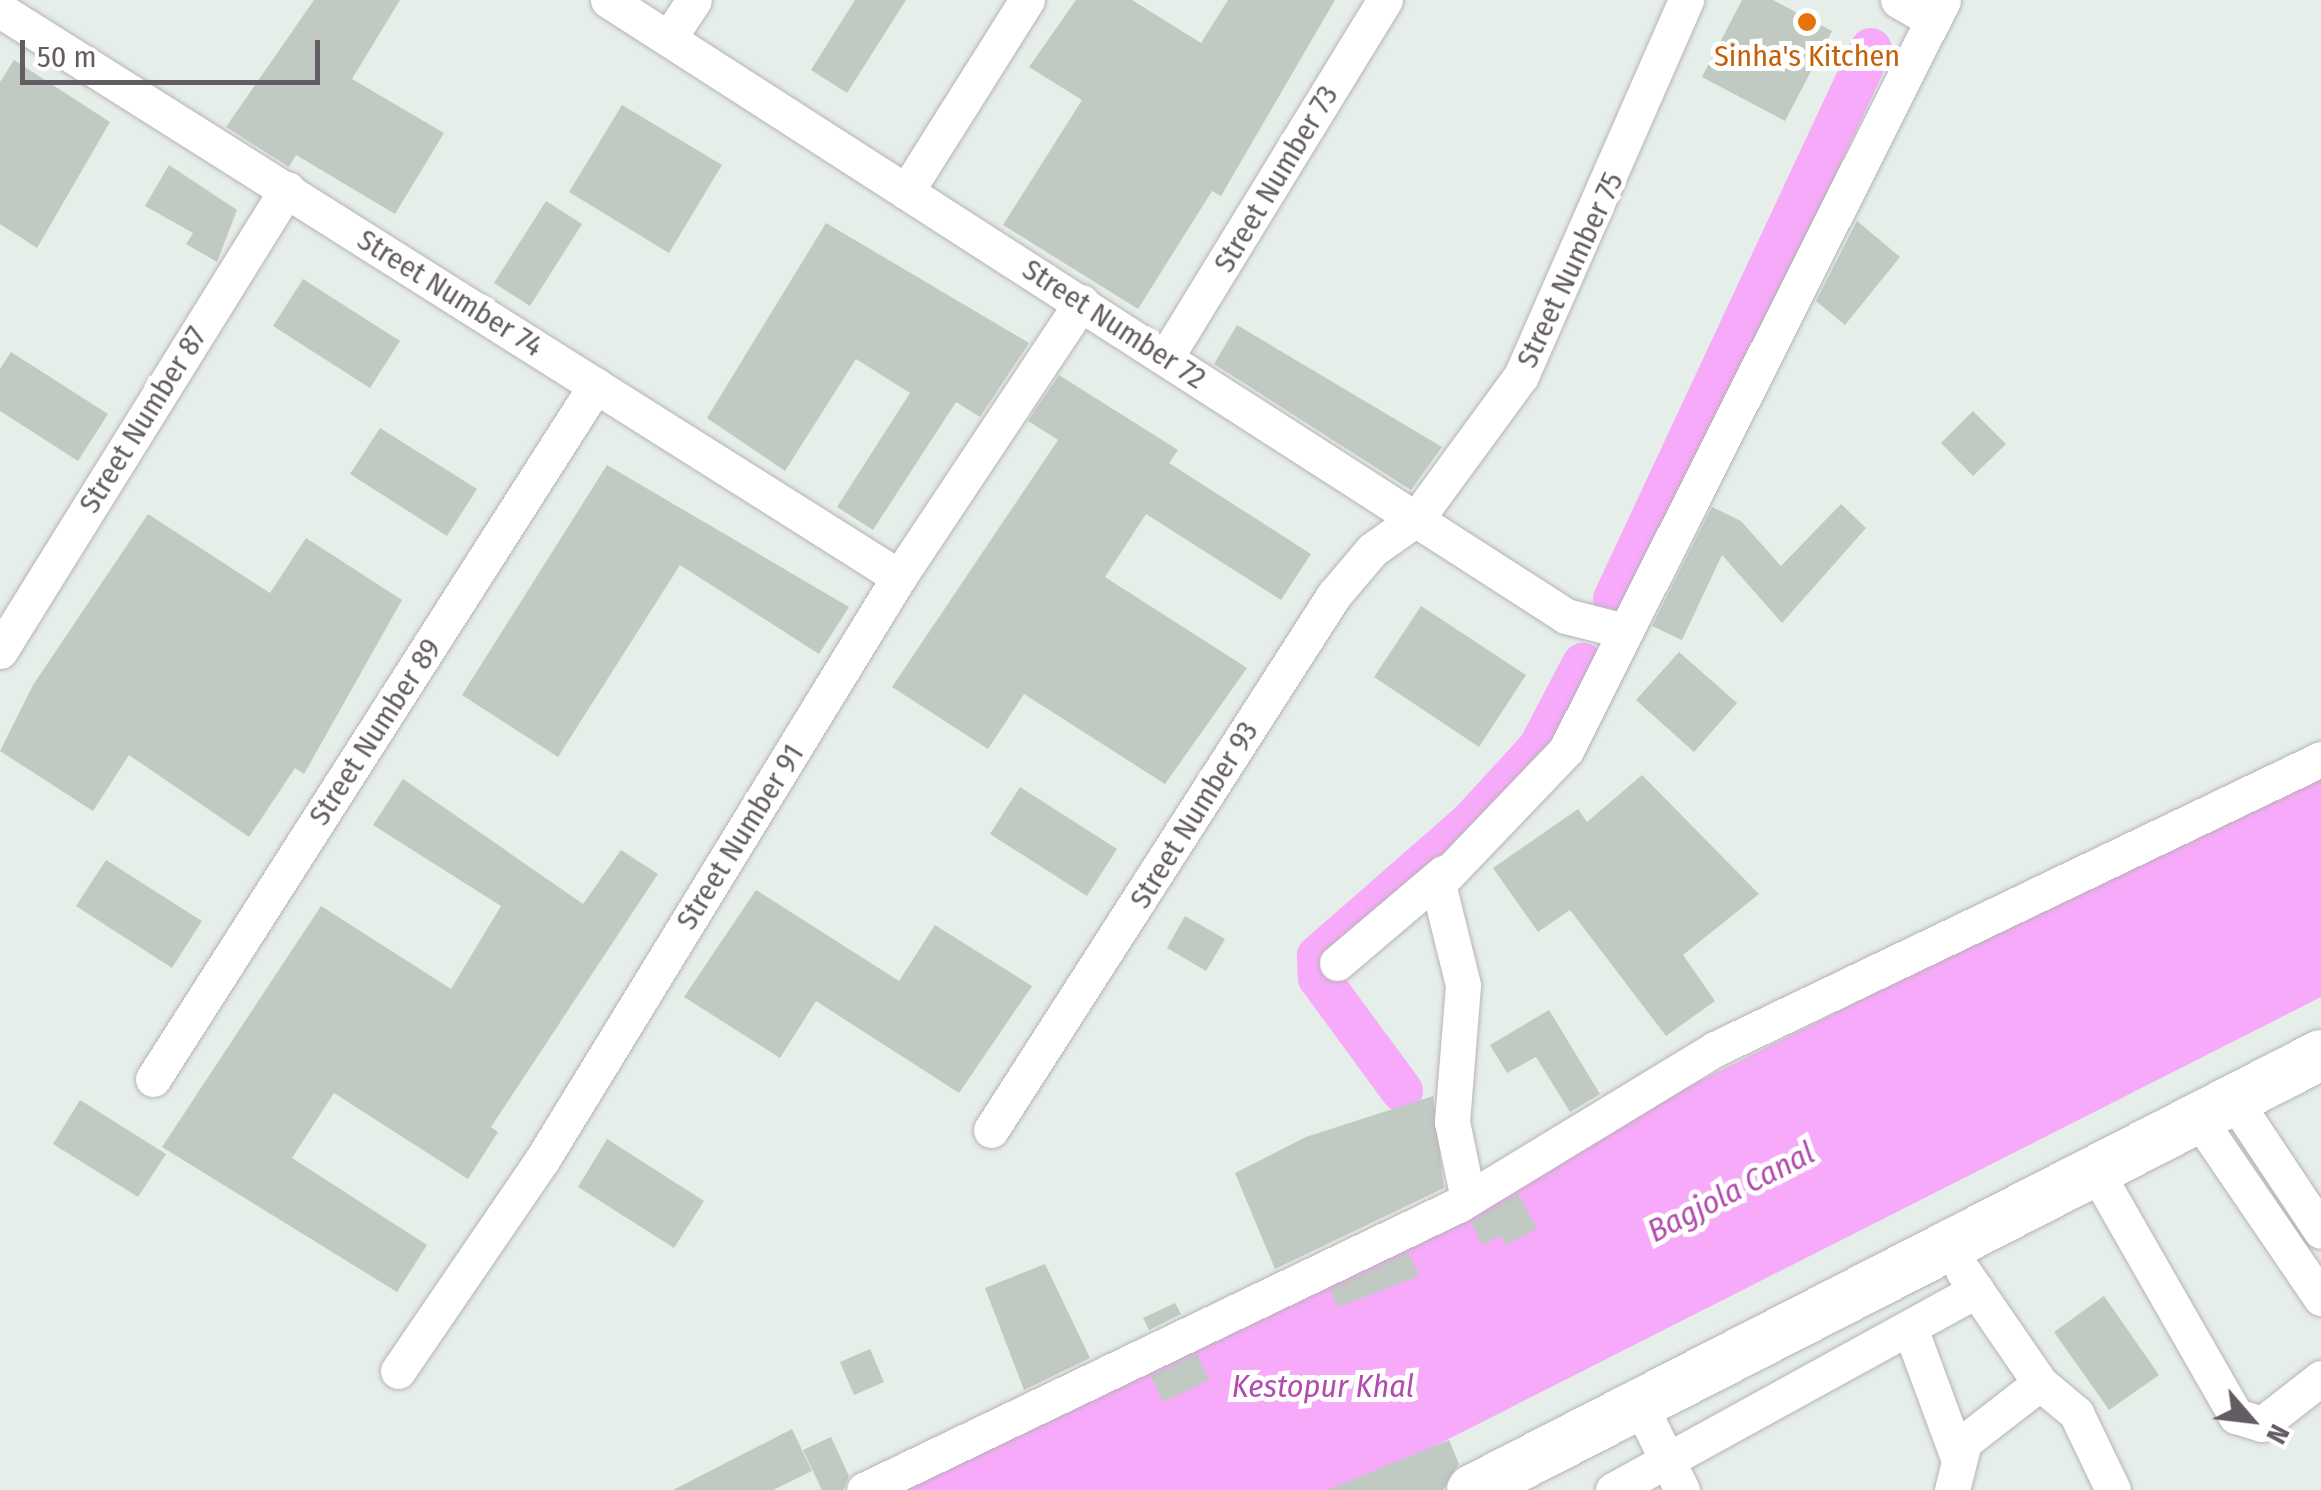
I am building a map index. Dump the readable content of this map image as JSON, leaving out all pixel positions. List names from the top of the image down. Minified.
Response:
{"streets":{"street":["Street Number 73","Street Number 75","Street Number 74","Street Number 72","Street Number 87","Street Number 89","Street Number 93","Street Number 91"]},"crossings":[["Street Number 73","Street Number 72"],["Street Number 75","Street Number 72"],["Street Number 75","Street Number 93"],["Street Number 74","Street Number 87"],["Street Number 74","Street Number 89"],["Street Number 74","Street Number 91"],["Street Number 72","Street Number 93"],["Street Number 72","Street Number 91"]],"water":["Bagjola Canal","Kestopur Khal"],"places":["Sinha's Kitchen"],"scale_bar":"50 m","north":"bottom right"}
